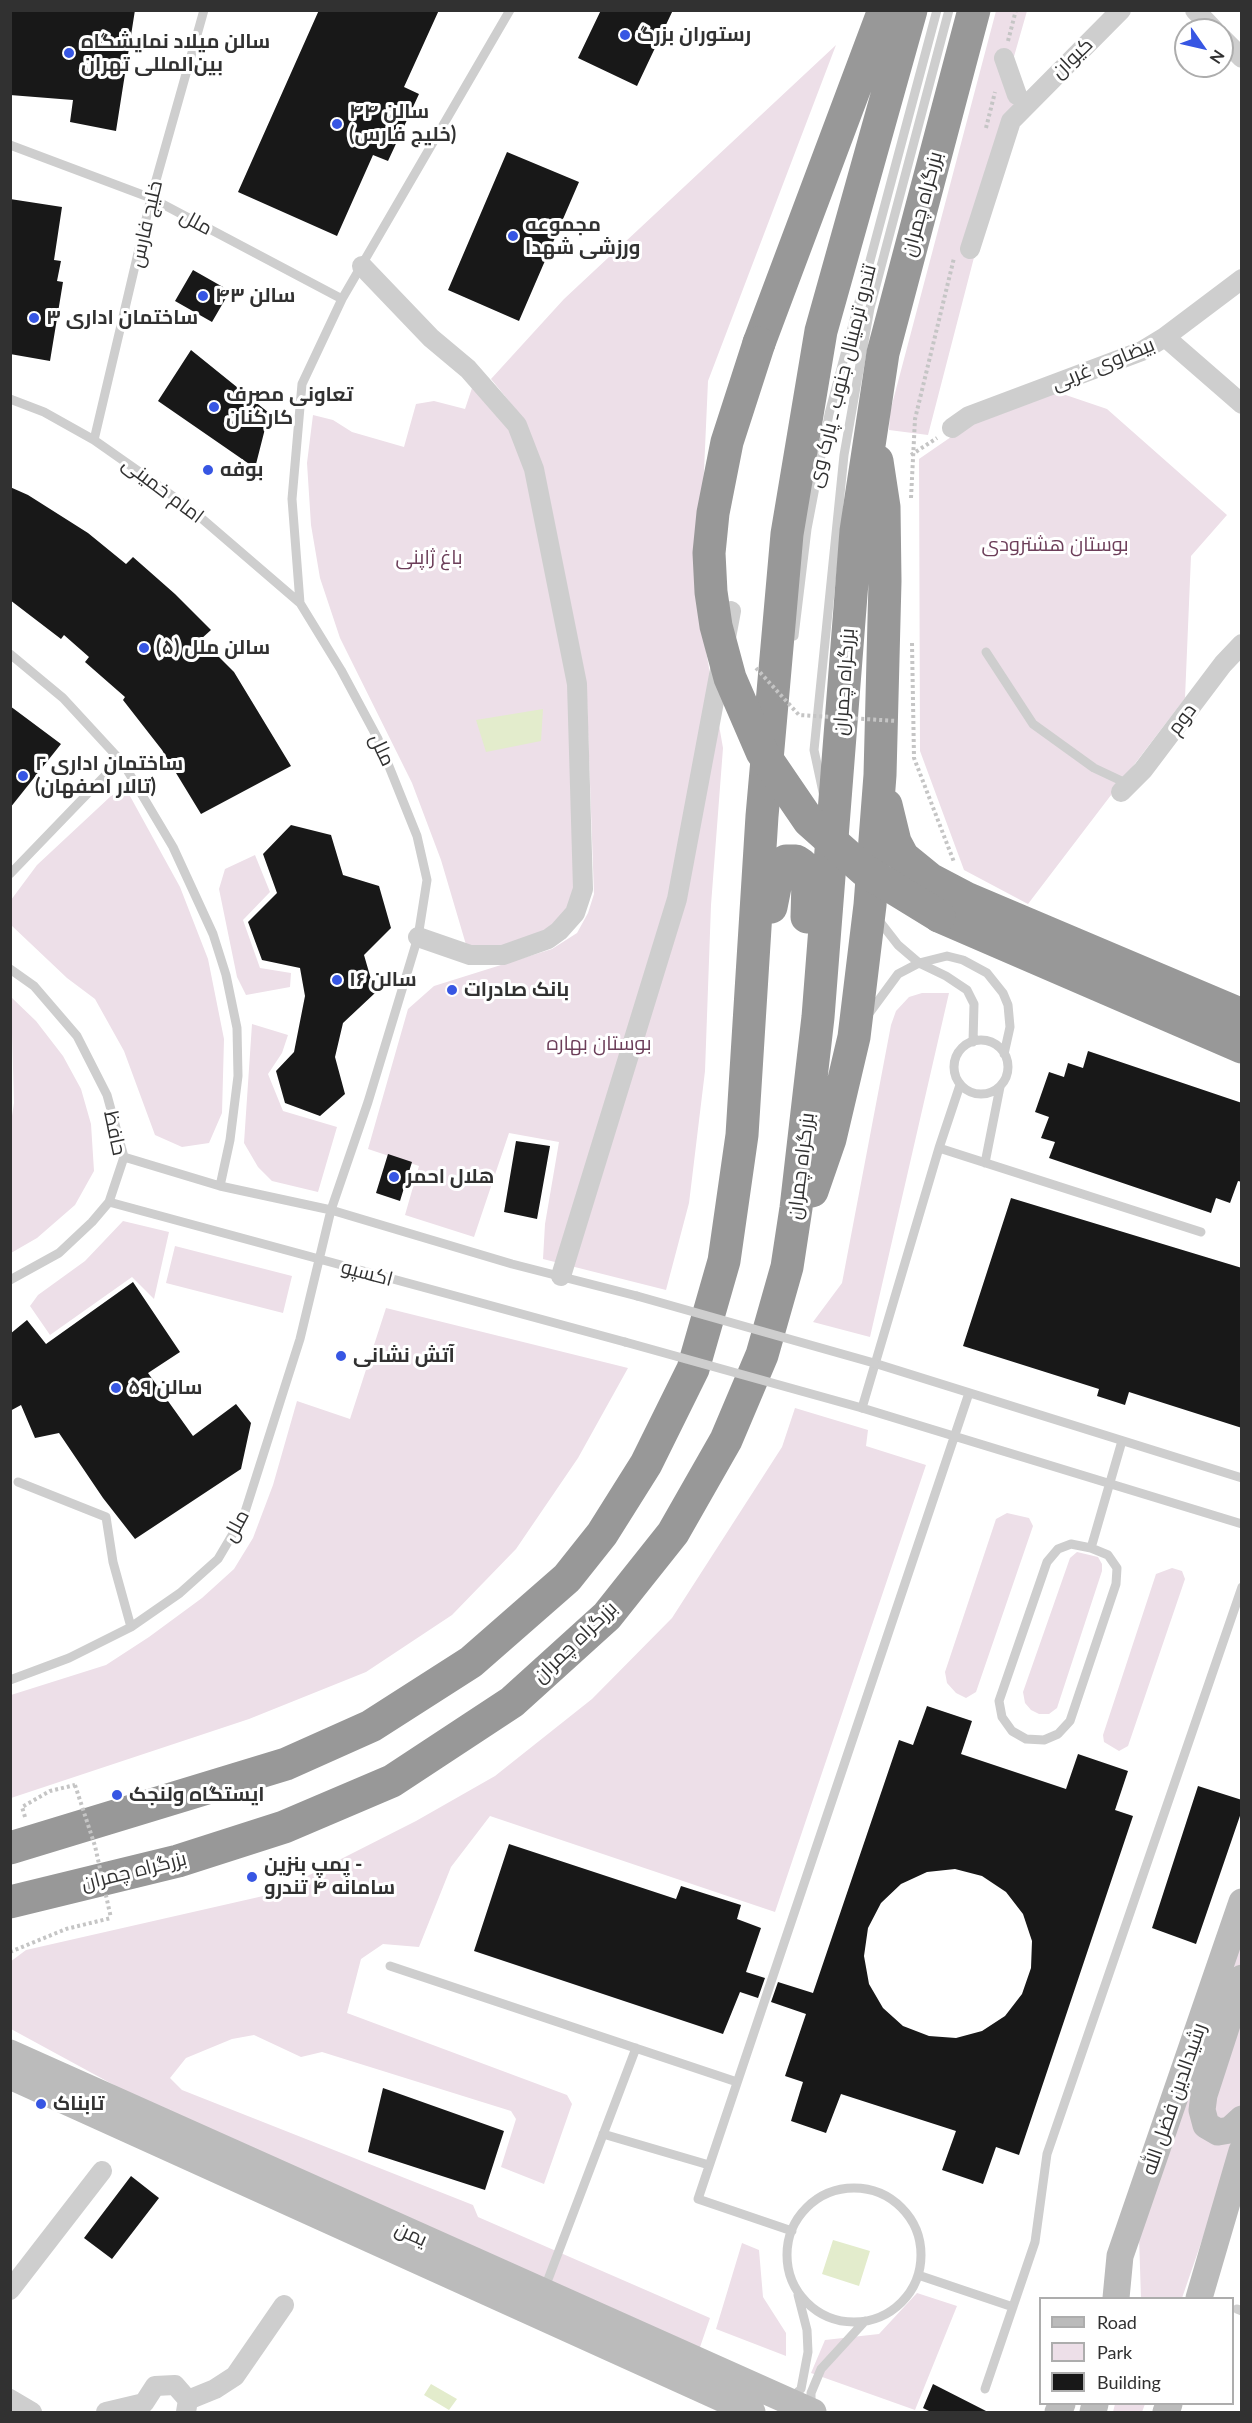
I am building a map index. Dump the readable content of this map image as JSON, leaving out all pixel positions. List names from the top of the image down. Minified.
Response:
{"streets":{"highway":["بزرگراه چمران"],"main road":["رشیدالدین فضل الله","یمن"],"street":["کیوان","بیضاوی غربی","دوم"],"lane":["ملل","خلیج فارس","تندرو ترمینال جنوب ـ پارک وی","امام خمینی","حافظ","اکسپو"]},"crossings":[["ملل","خلیج فارس"],["ملل","امام خمینی"],["ملل","اکسپو"],["خلیج فارس","امام خمینی"],["حافظ","اکسپو"]],"parks":["بوستان هشترودی","باغ ژاپنی","بوستان بهاره"],"places":["رستوران بزرگ","سالن میلاد نمایشگاه بین‌المللی تهران","سالن ۴۴ (خلیج فارس)","مجموعه ورزشی شهدا","سالن ۴۳","ساختمان اداری ۳","تعاونی مصرف کارکنان","بوفه","(۵) سالن ملل","ساختمان اداری ۲ (تالار اصفهان)","سالن ۱۶","بانک صادرات","هلال احمر","آتش نشانی","سالن ۵۹","ایستگاه ولنجک","پمپ بنزین - سامانه ۴ تندرو","تابناک"],"legend":["Road","Park","Building"],"north":"bottom right"}
